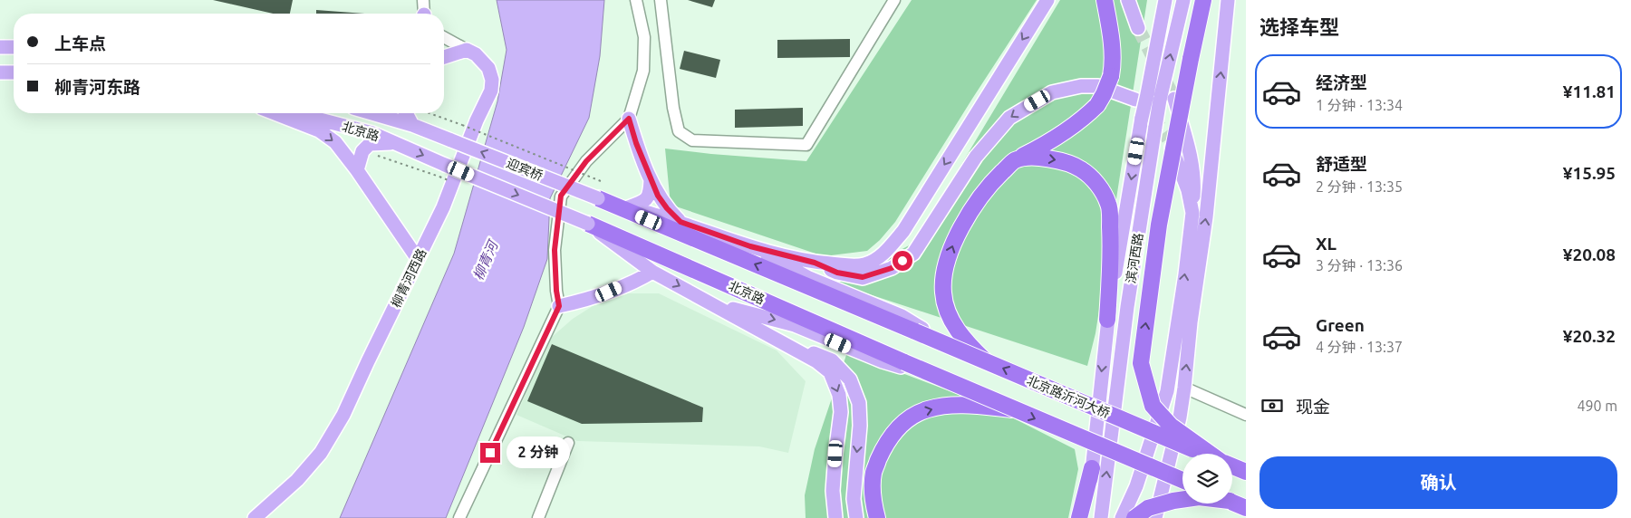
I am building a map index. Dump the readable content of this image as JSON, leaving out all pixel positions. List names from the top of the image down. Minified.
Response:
{"streets":{"highway":["北京路","北京路沂河大桥"],"main road":["迎宾桥","滨河西路","柳青河西路"]},"crossings":[["北京路","迎宾桥"],["迎宾桥","北京路沂河大桥"]],"water":["柳青河"],"page":{"heading":"选择车型","banner":["上车点","柳青河东路"],"list":[{"name":"经济型","note":"1 分钟 · 13:34","value":"¥11.81"},{"name":"舒适型","note":"2 分钟 · 13:35","value":"¥15.95"},{"name":"XL","note":"3 分钟 · 13:36","value":"¥20.08"},{"name":"Green","note":"4 分钟 · 13:37","value":"¥20.32"}],"pay":["现金","490 m"],"bubble":"2 分钟","buttons":"确认"}}
